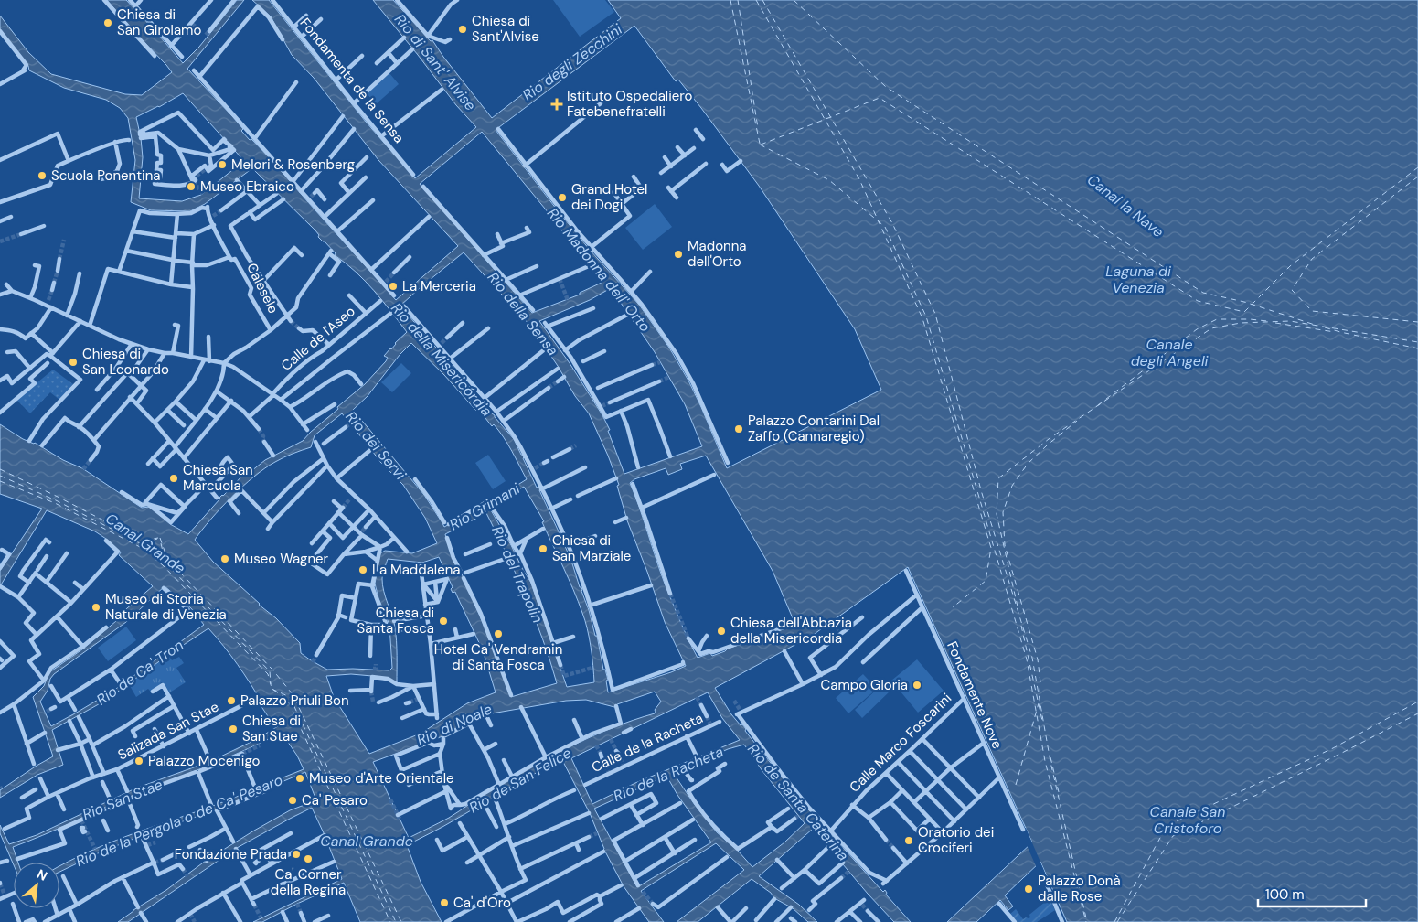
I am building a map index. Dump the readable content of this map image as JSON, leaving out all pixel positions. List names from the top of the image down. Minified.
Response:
{"streets":{"street":["Fondamenta de la Sensa","Calesele","Calle de l'Aseo","Fondamente Nove","Salizada San Stae","Calle de la Racheta","Calle Marco Foscarini"]},"crossings":[["Fondamente Nove","Calle Marco Foscarini"]],"water":["Rio di Sant' Alvise","Rio degli Zecchini","Canal la Nave","Rio Madonna dell' Orto","Laguna di Venezia","Rio della Sensa","Canale degli Angeli","Rio della Misericórdia","Rio dei Servi","Rio Grimani","Canal Grande","Rio del Trapolin","Rio de Ca' Tron","Rio di Noale","Rio de la Racheta","Rio de San Felice","Rio San Stae","Rio de Santa Caterina","Canale San Cristoforo","Rio de la Pergola o de Ca' Pesaro"],"places":{"other":["Chiesa di San Girolamo","Chiesa di Sant'Alvise","Melori & Rosenberg","Scuola Ponentina","Museo Ebraico","Grand Hotel dei Dogi","Madonna dell'Orto","La Merceria","Chiesa di San Leonardo","Palazzo Contarini Dal Zaffo (Cannaregio)","Chiesa San Marcuola","Chiesa di San Marziale","Museo Wagner","La Maddalena","Museo di Storia Naturale di Venezia","Chiesa di Santa Fosca","Chiesa dell'Abbazia della Misericordia","Hotel Ca' Vendramin di Santa Fosca","Campo Gloria","Palazzo Priuli Bon","Chiesa di San Stae","Palazzo Mocenigo","Museo d'Arte Orientale","Ca' Pesaro","Oratorio dei Crociferi","Fondazione Prada","Ca' Corner della Regina","Palazzo Donà dalle Rose","Ca' d'Oro"],"health":["Istituto Ospedaliero Fatebenefratelli"]},"scale_bar":"100 m","north":"top right"}
